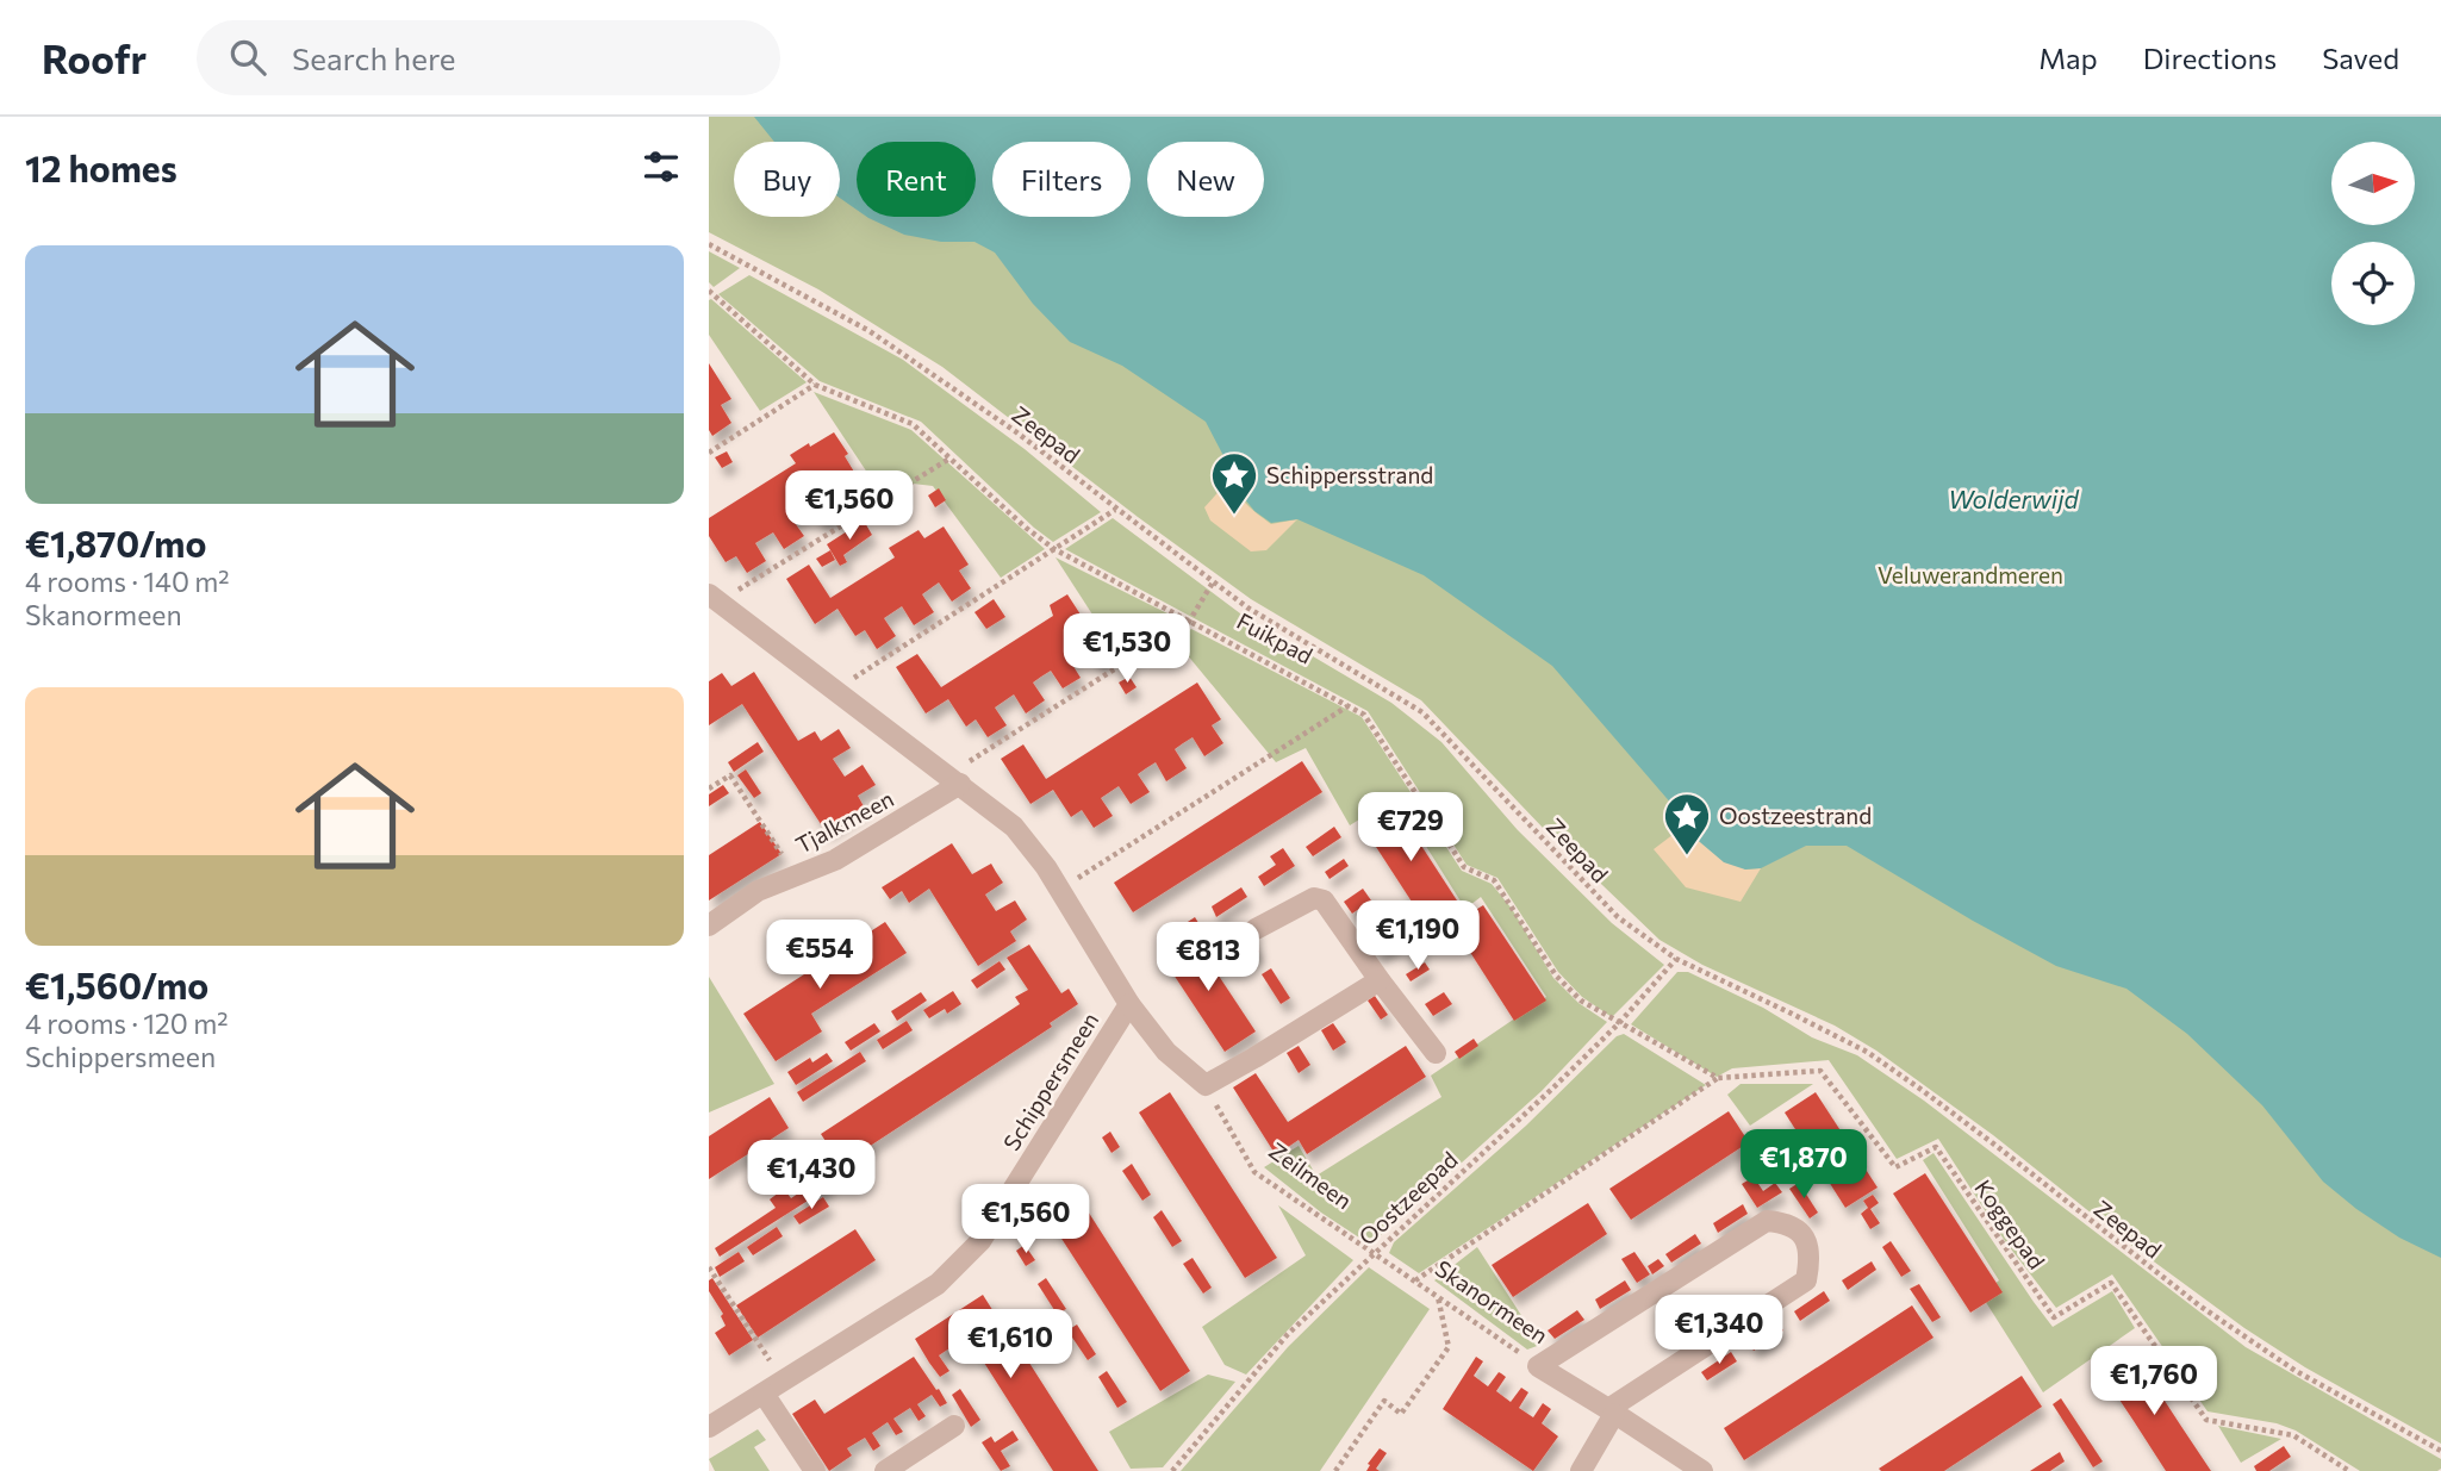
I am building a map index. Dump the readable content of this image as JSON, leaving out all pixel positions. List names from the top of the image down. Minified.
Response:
{"streets":{"street":["Tjalkmeen","Schippersmeen","Skanormeen"],"path":["Zeepad","Fuikpad","Zeilmeen","Oostzeepad","Koggepad"]},"crossings":[["Zeepad","Oostzeepad"],["Fuikpad","Oostzeepad"],["Tjalkmeen","Schippersmeen"],["Zeilmeen","Oostzeepad"],["Zeilmeen","Skanormeen"],["Oostzeepad","Skanormeen"]],"water":["Wolderwijd"],"parks":["Veluwerandmeren"],"places":{"place":["Schippersstrand","Oostzeestrand"]},"north":"right","page":{"header":"Roofr","search":"Search here","nav":["Map","Directions","Saved"],"heading":"12 homes","chip":["Buy","Rent","Filters","New"],"list":[{"name":"€1,870/mo","note":"4 rooms · 140 m² · Skanormeen"},{"name":"€1,560/mo","note":"4 rooms · 120 m² · Schippersmeen"}],"price":["€1,560","€1,530","€729","€1,190","€554","€813","€1,870","€1,430","€1,560","€1,340","€1,610","€1,760"]}}
